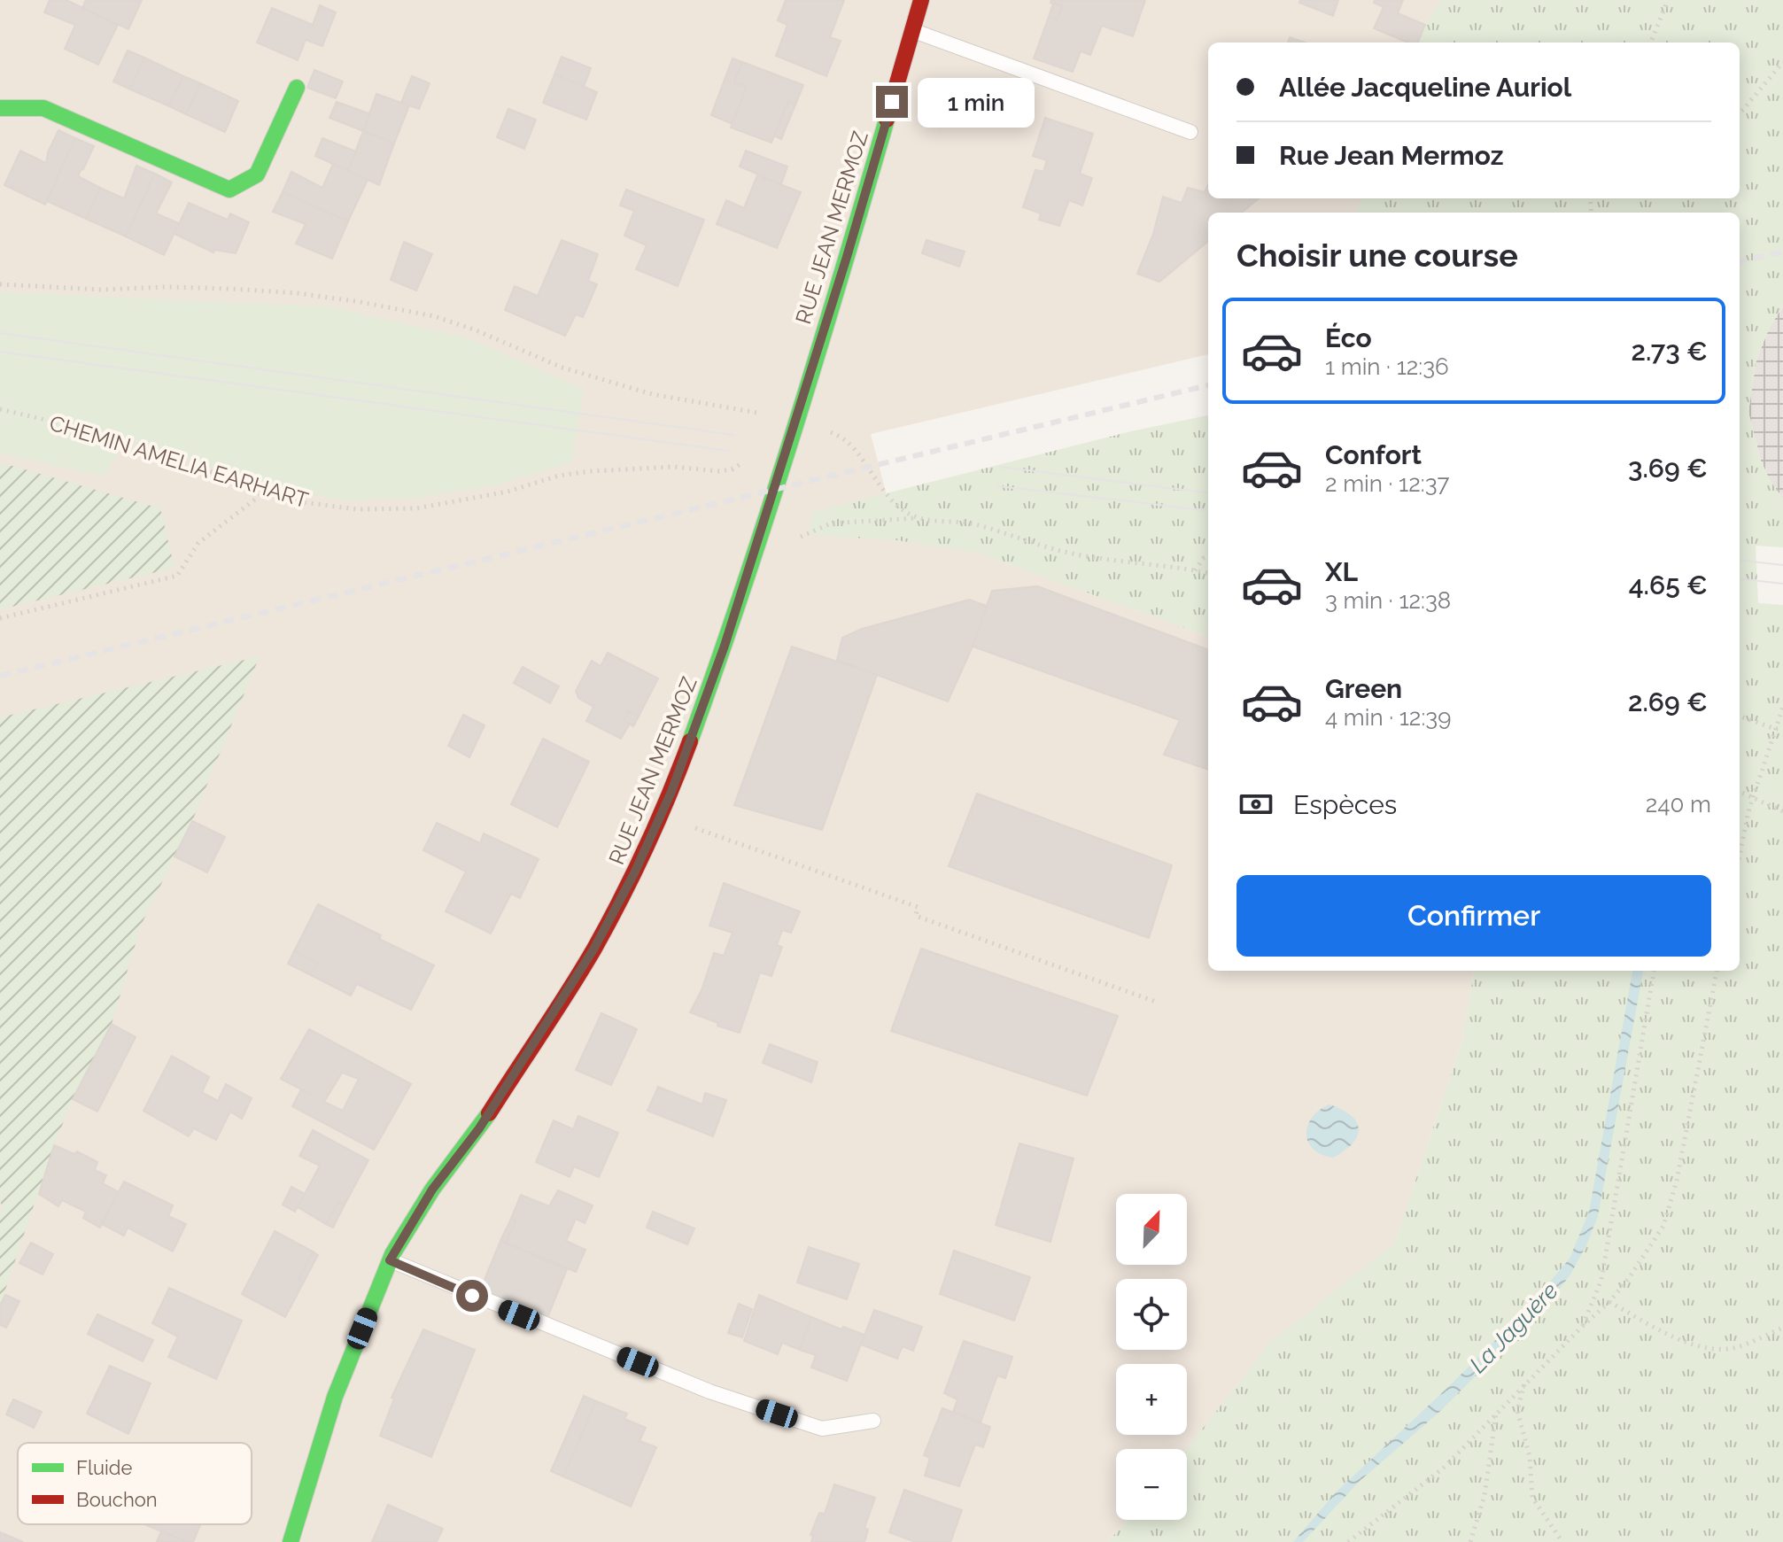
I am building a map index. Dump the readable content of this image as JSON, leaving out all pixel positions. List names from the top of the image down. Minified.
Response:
{"streets":{"street":["RUE JEAN MERMOZ"],"path":["CHEMIN AMELIA EARHART"]},"water":["La Jaguère"],"legend":["Fluide","Bouchon"],"north":"top right","page":{"banner":["Allée Jacqueline Auriol","Rue Jean Mermoz"],"bubble":"1 min","heading":"Choisir une course","list":[{"name":"Éco","note":"1 min · 12:36","value":"2.73 €"},{"name":"Confort","note":"2 min · 12:37","value":"3.69 €"},{"name":"XL","note":"3 min · 12:38","value":"4.65 €"},{"name":"Green","note":"4 min · 12:39","value":"2.69 €"}],"pay":["Espèces","240 m"],"buttons":"Confirmer","map_buttons":["+","−"]}}
